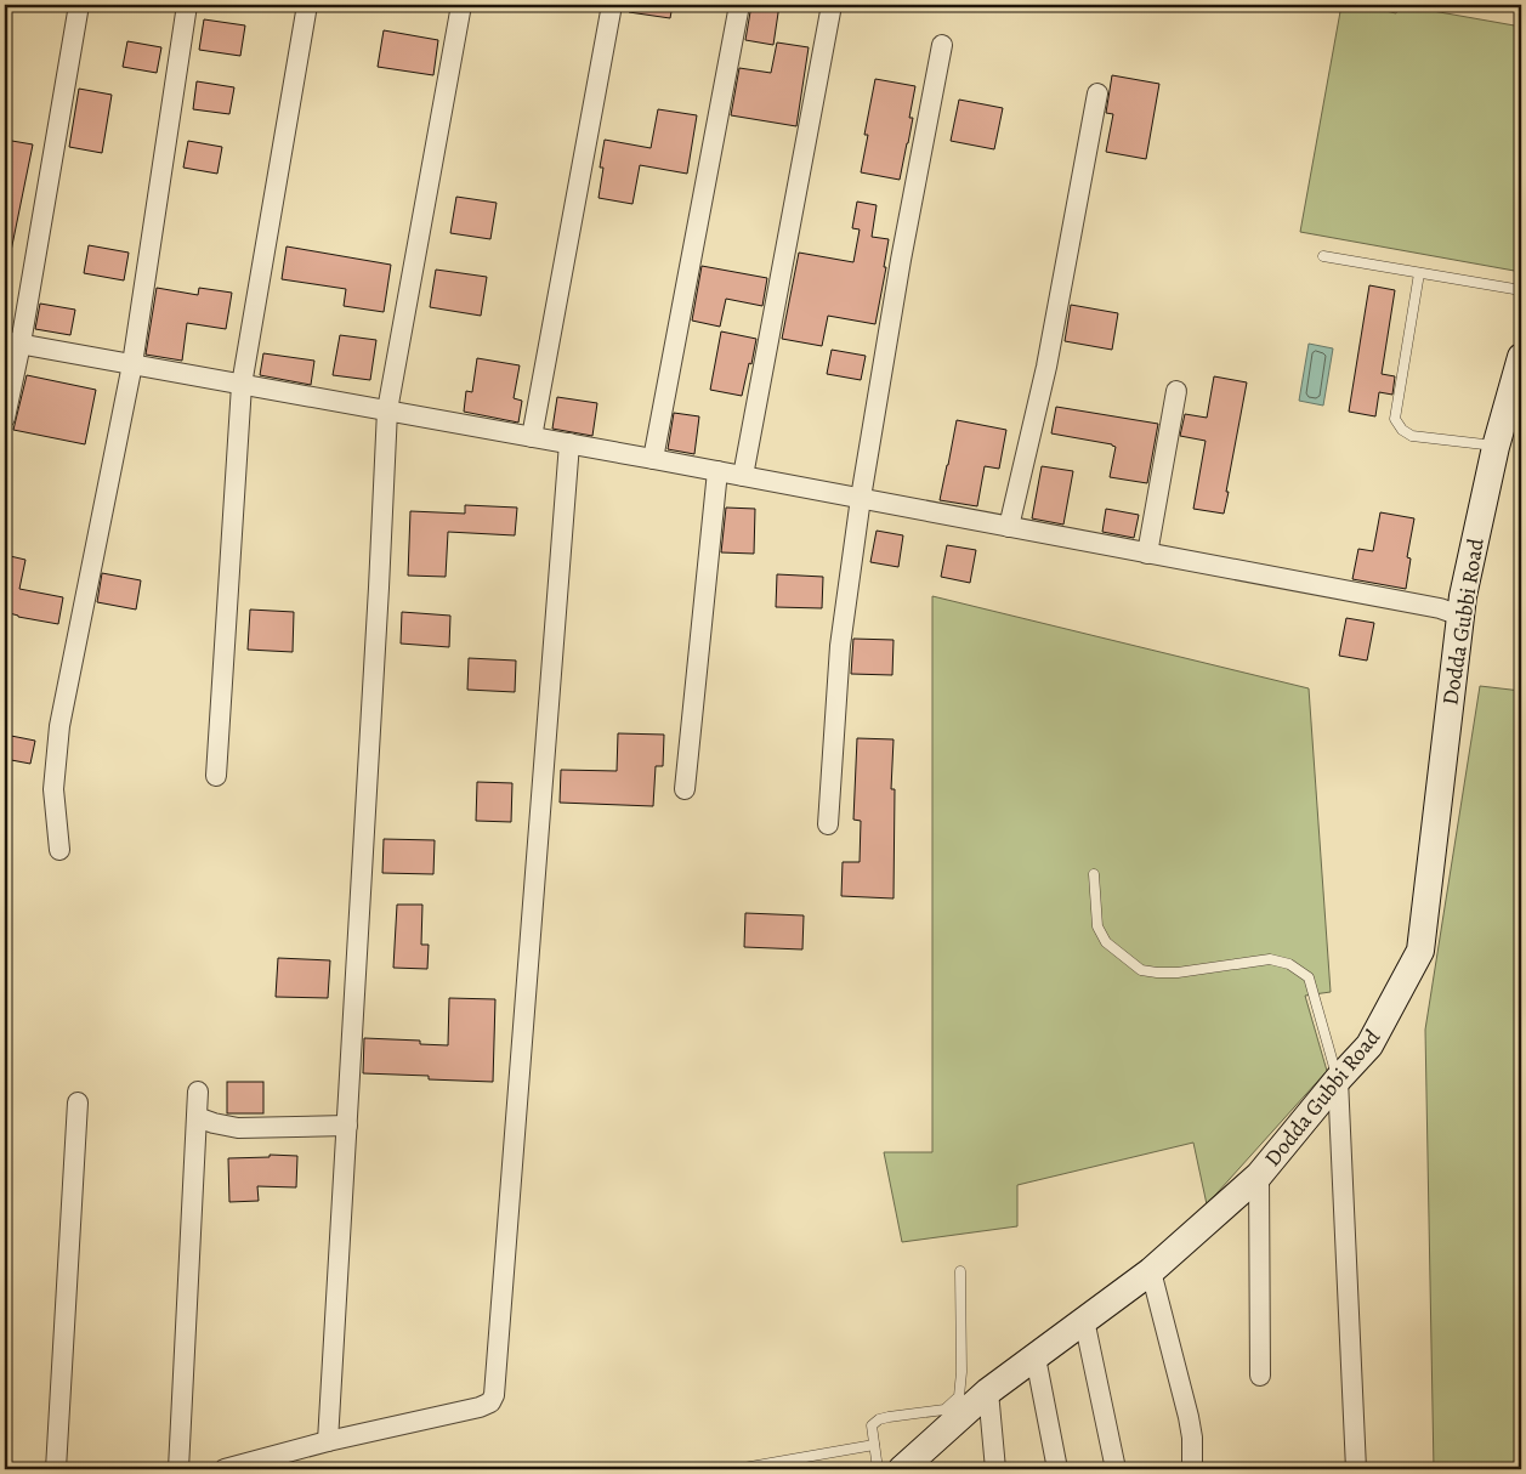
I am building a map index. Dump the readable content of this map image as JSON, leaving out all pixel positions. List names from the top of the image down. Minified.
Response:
{"streets":{"main road":["Dodda Gubbi Road"]}}
